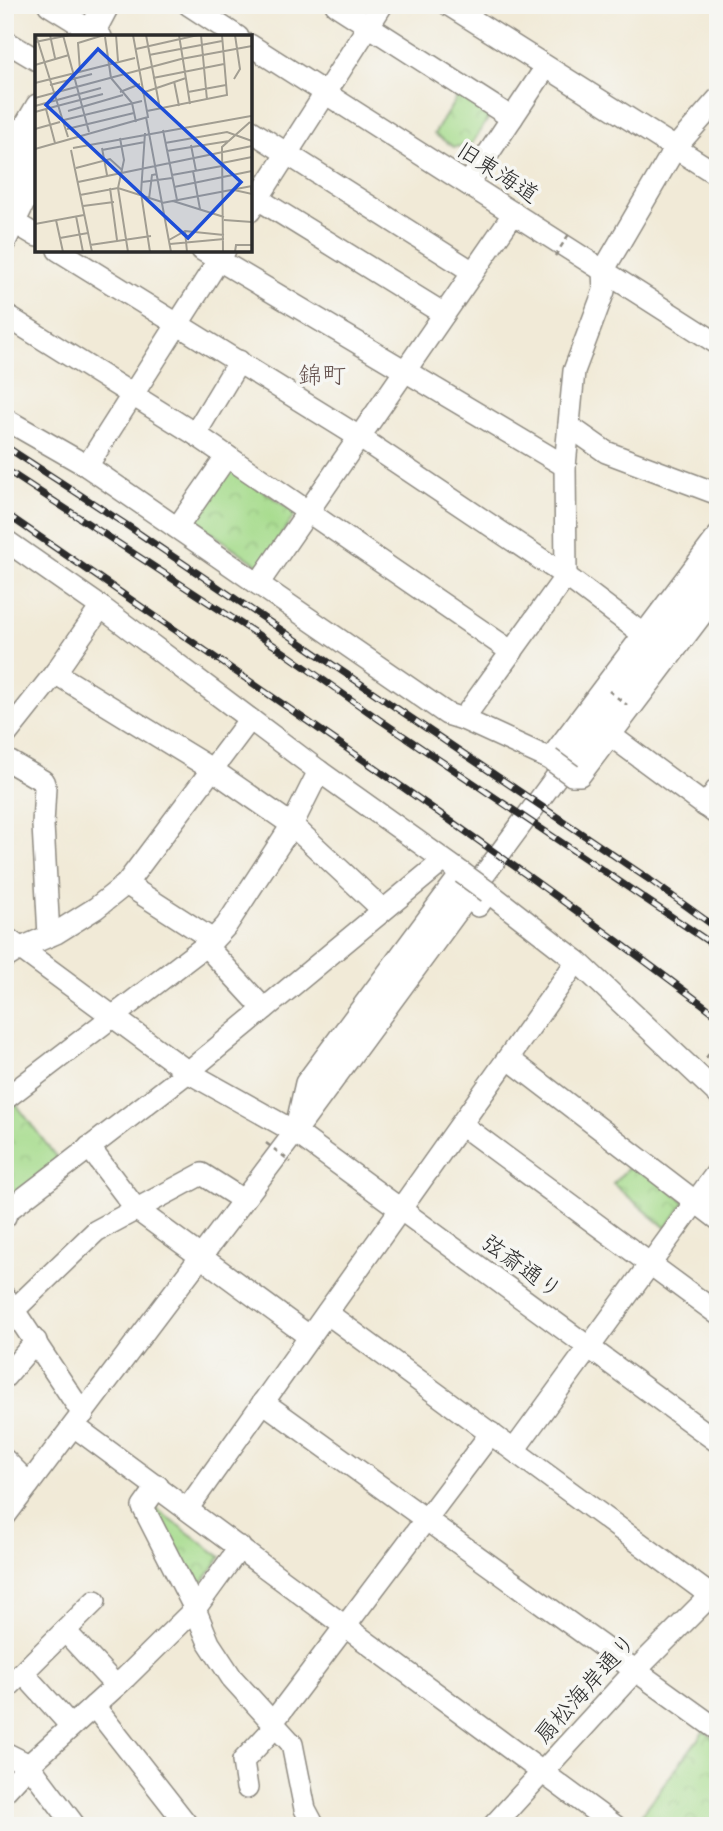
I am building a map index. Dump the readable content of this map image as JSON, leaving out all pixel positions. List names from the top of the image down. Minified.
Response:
{"streets":{"street":["旧東海道","弦斎通り","扇松海岸通り"]},"districts":["錦町"]}
